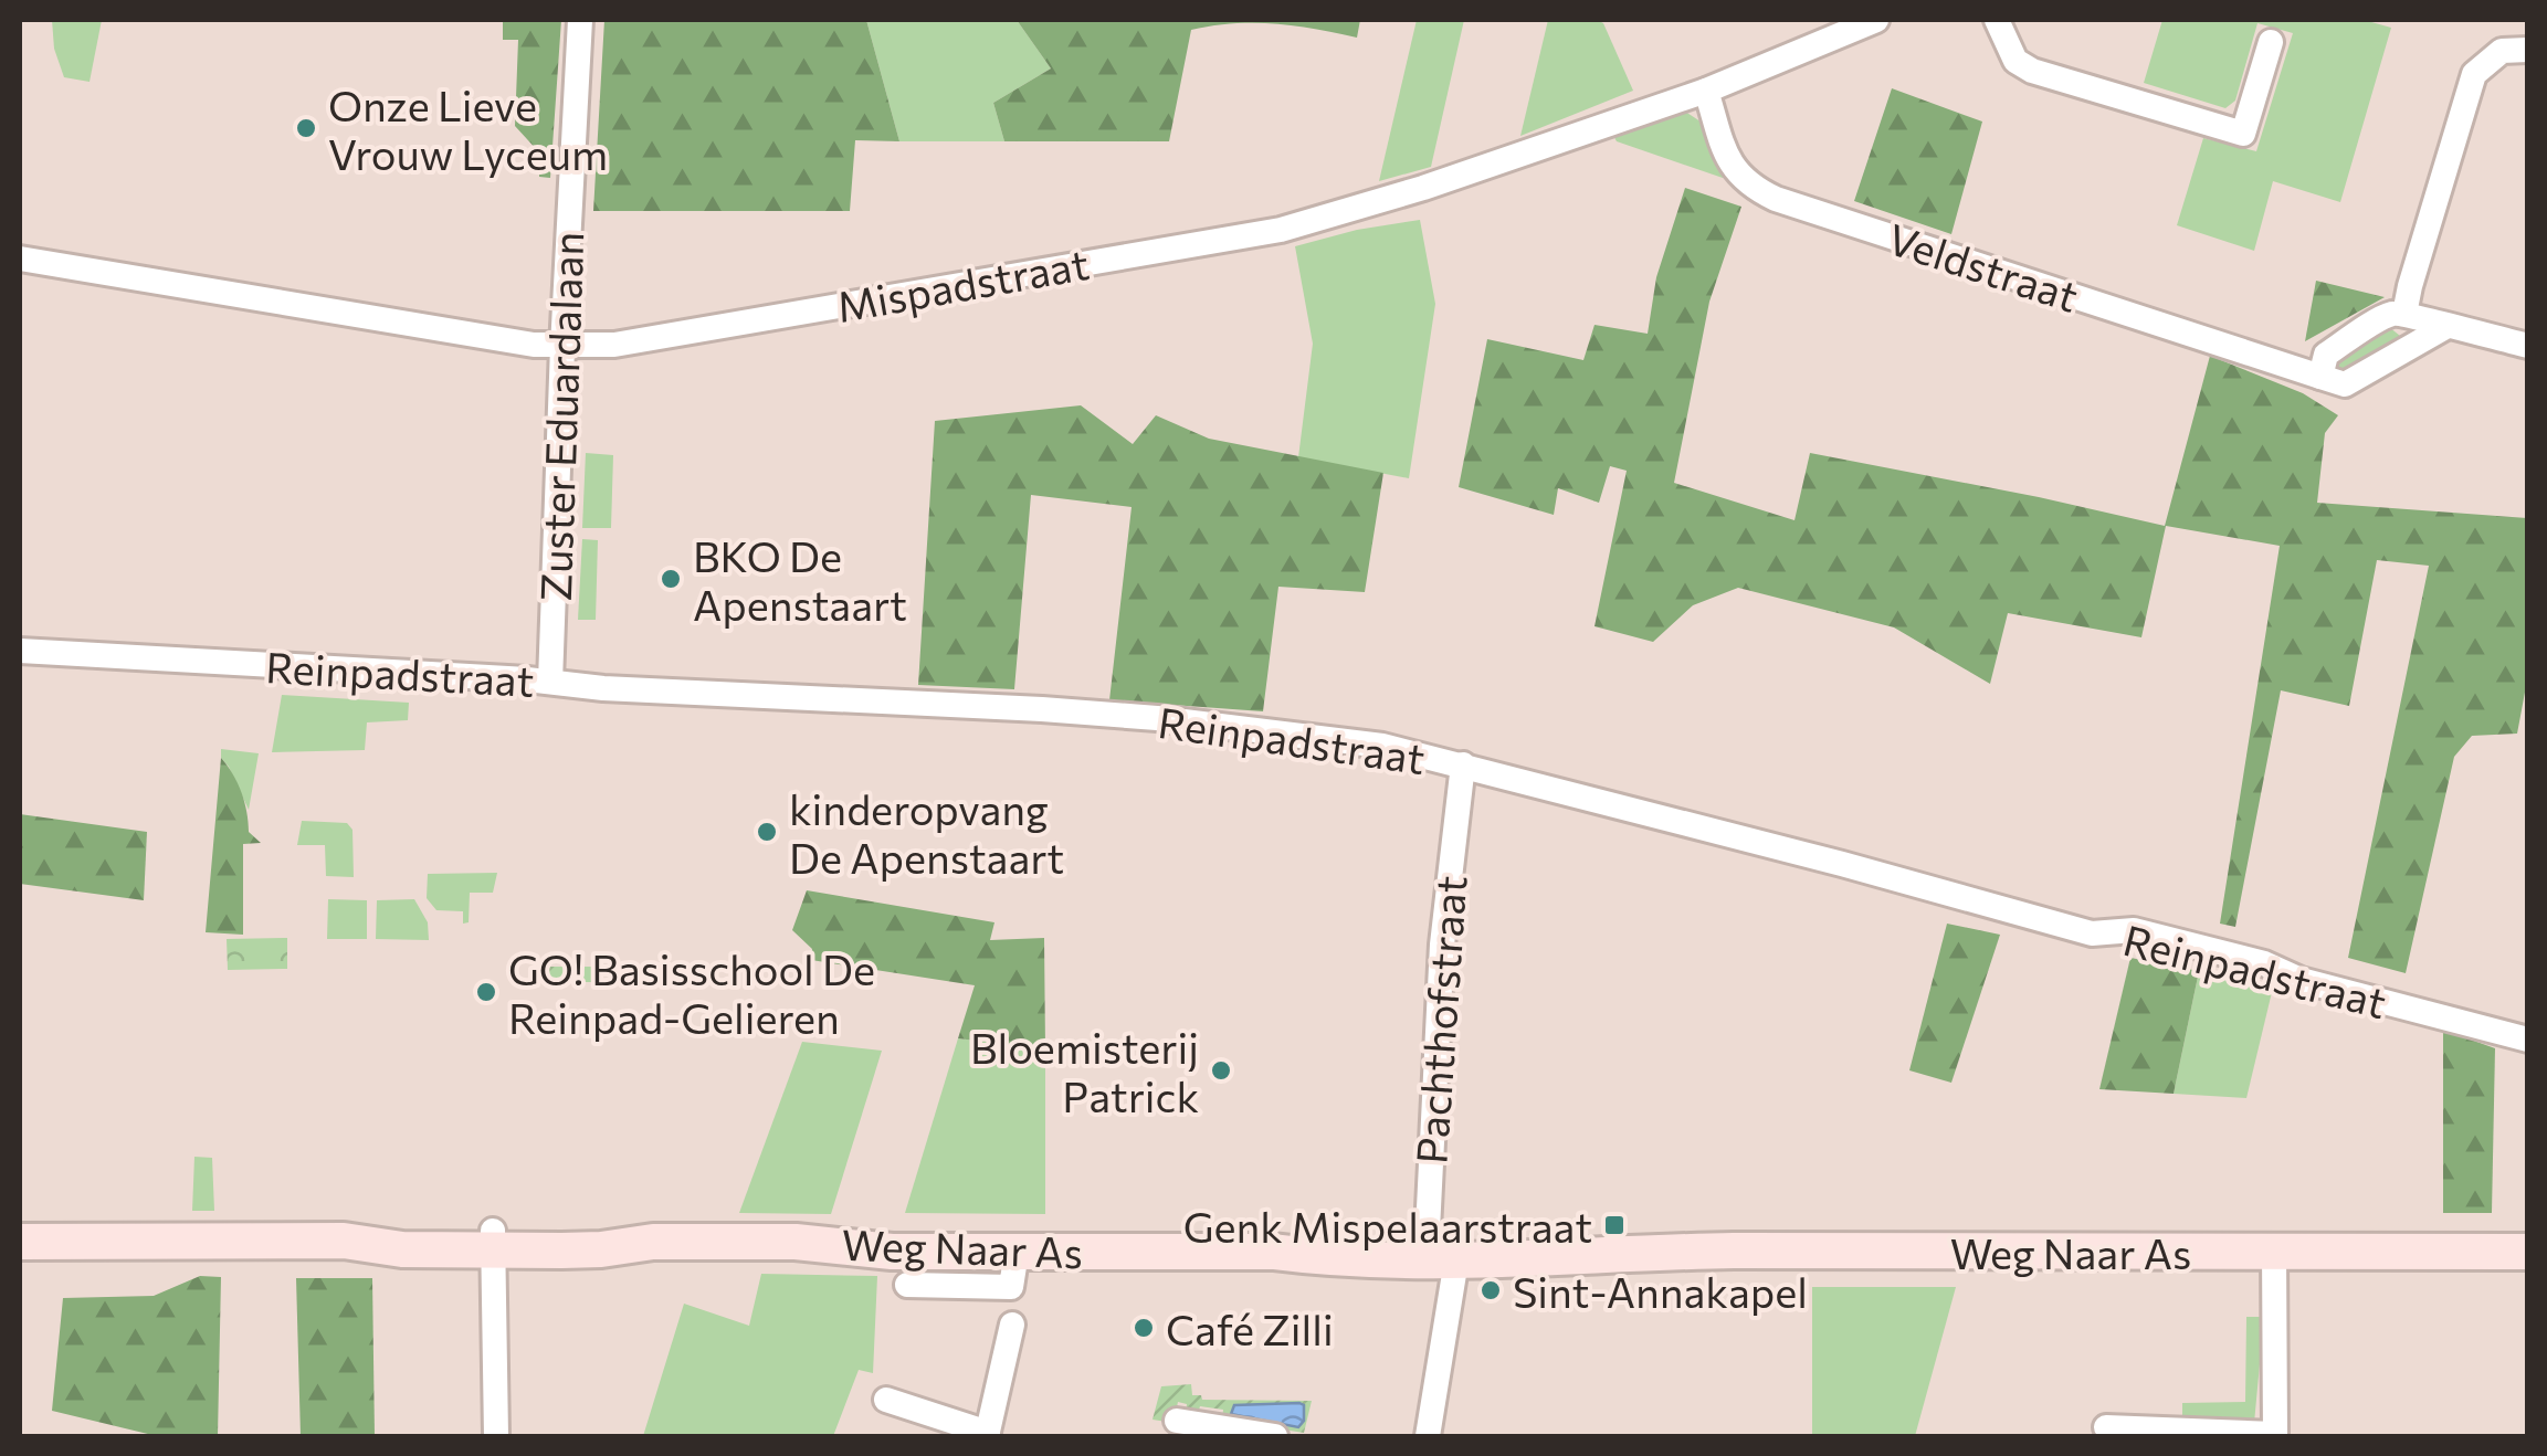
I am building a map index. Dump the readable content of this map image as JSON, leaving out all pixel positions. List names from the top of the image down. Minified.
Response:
{"streets":{"main road":["Weg Naar As"],"street":["Veldstraat","Mispadstraat","Zuster Eduardalaan","Reinpadstraat","Pachthofstraat"]},"crossings":[["Veldstraat","Mispadstraat"],["Mispadstraat","Zuster Eduardalaan"],["Zuster Eduardalaan","Reinpadstraat"],["Reinpadstraat","Pachthofstraat"],["Pachthofstraat","Weg Naar As"]],"places":{"other":["Onze Lieve Vrouw Lyceum","BKO De Apenstaart","kinderopvang De Apenstaart","GO! Basisschool De Reinpad-Gelieren","Bloemisterij Patrick","Sint-Annakapel","Café Zilli"],"transit":["Genk Mispelaarstraat"]}}
